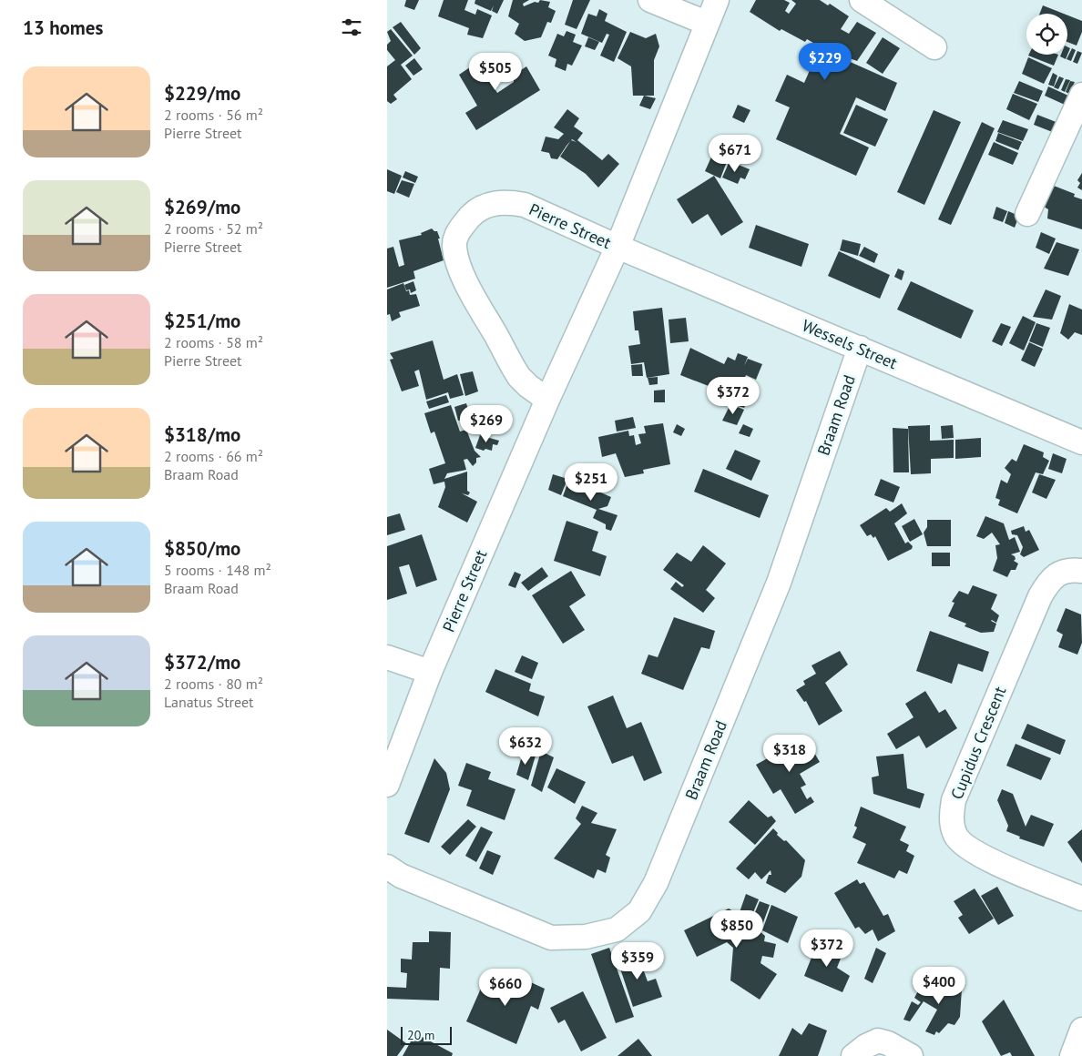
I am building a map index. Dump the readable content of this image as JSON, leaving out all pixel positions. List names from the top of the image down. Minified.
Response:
{"streets":{"street":["Pierre Street","Wessels Street","Braam Road","Cupidus Crescent"]},"crossings":[["Pierre Street","Wessels Street"],["Wessels Street","Braam Road"]],"scale_bar":"20 m","page":{"heading":"13 homes","price":["$229","$505","$671","$372","$269","$251","$632","$318","$850","$372","$359","$400","$660"],"list":[{"name":"$229/mo","note":"2 rooms · 56 m² · Pierre Street"},{"name":"$269/mo","note":"2 rooms · 52 m² · Pierre Street"},{"name":"$251/mo","note":"2 rooms · 58 m² · Pierre Street"},{"name":"$318/mo","note":"2 rooms · 66 m² · Braam Road"},{"name":"$850/mo","note":"5 rooms · 148 m² · Braam Road"},{"name":"$372/mo","note":"2 rooms · 80 m² · Lanatus Street"}],"scale":"20 m"}}
